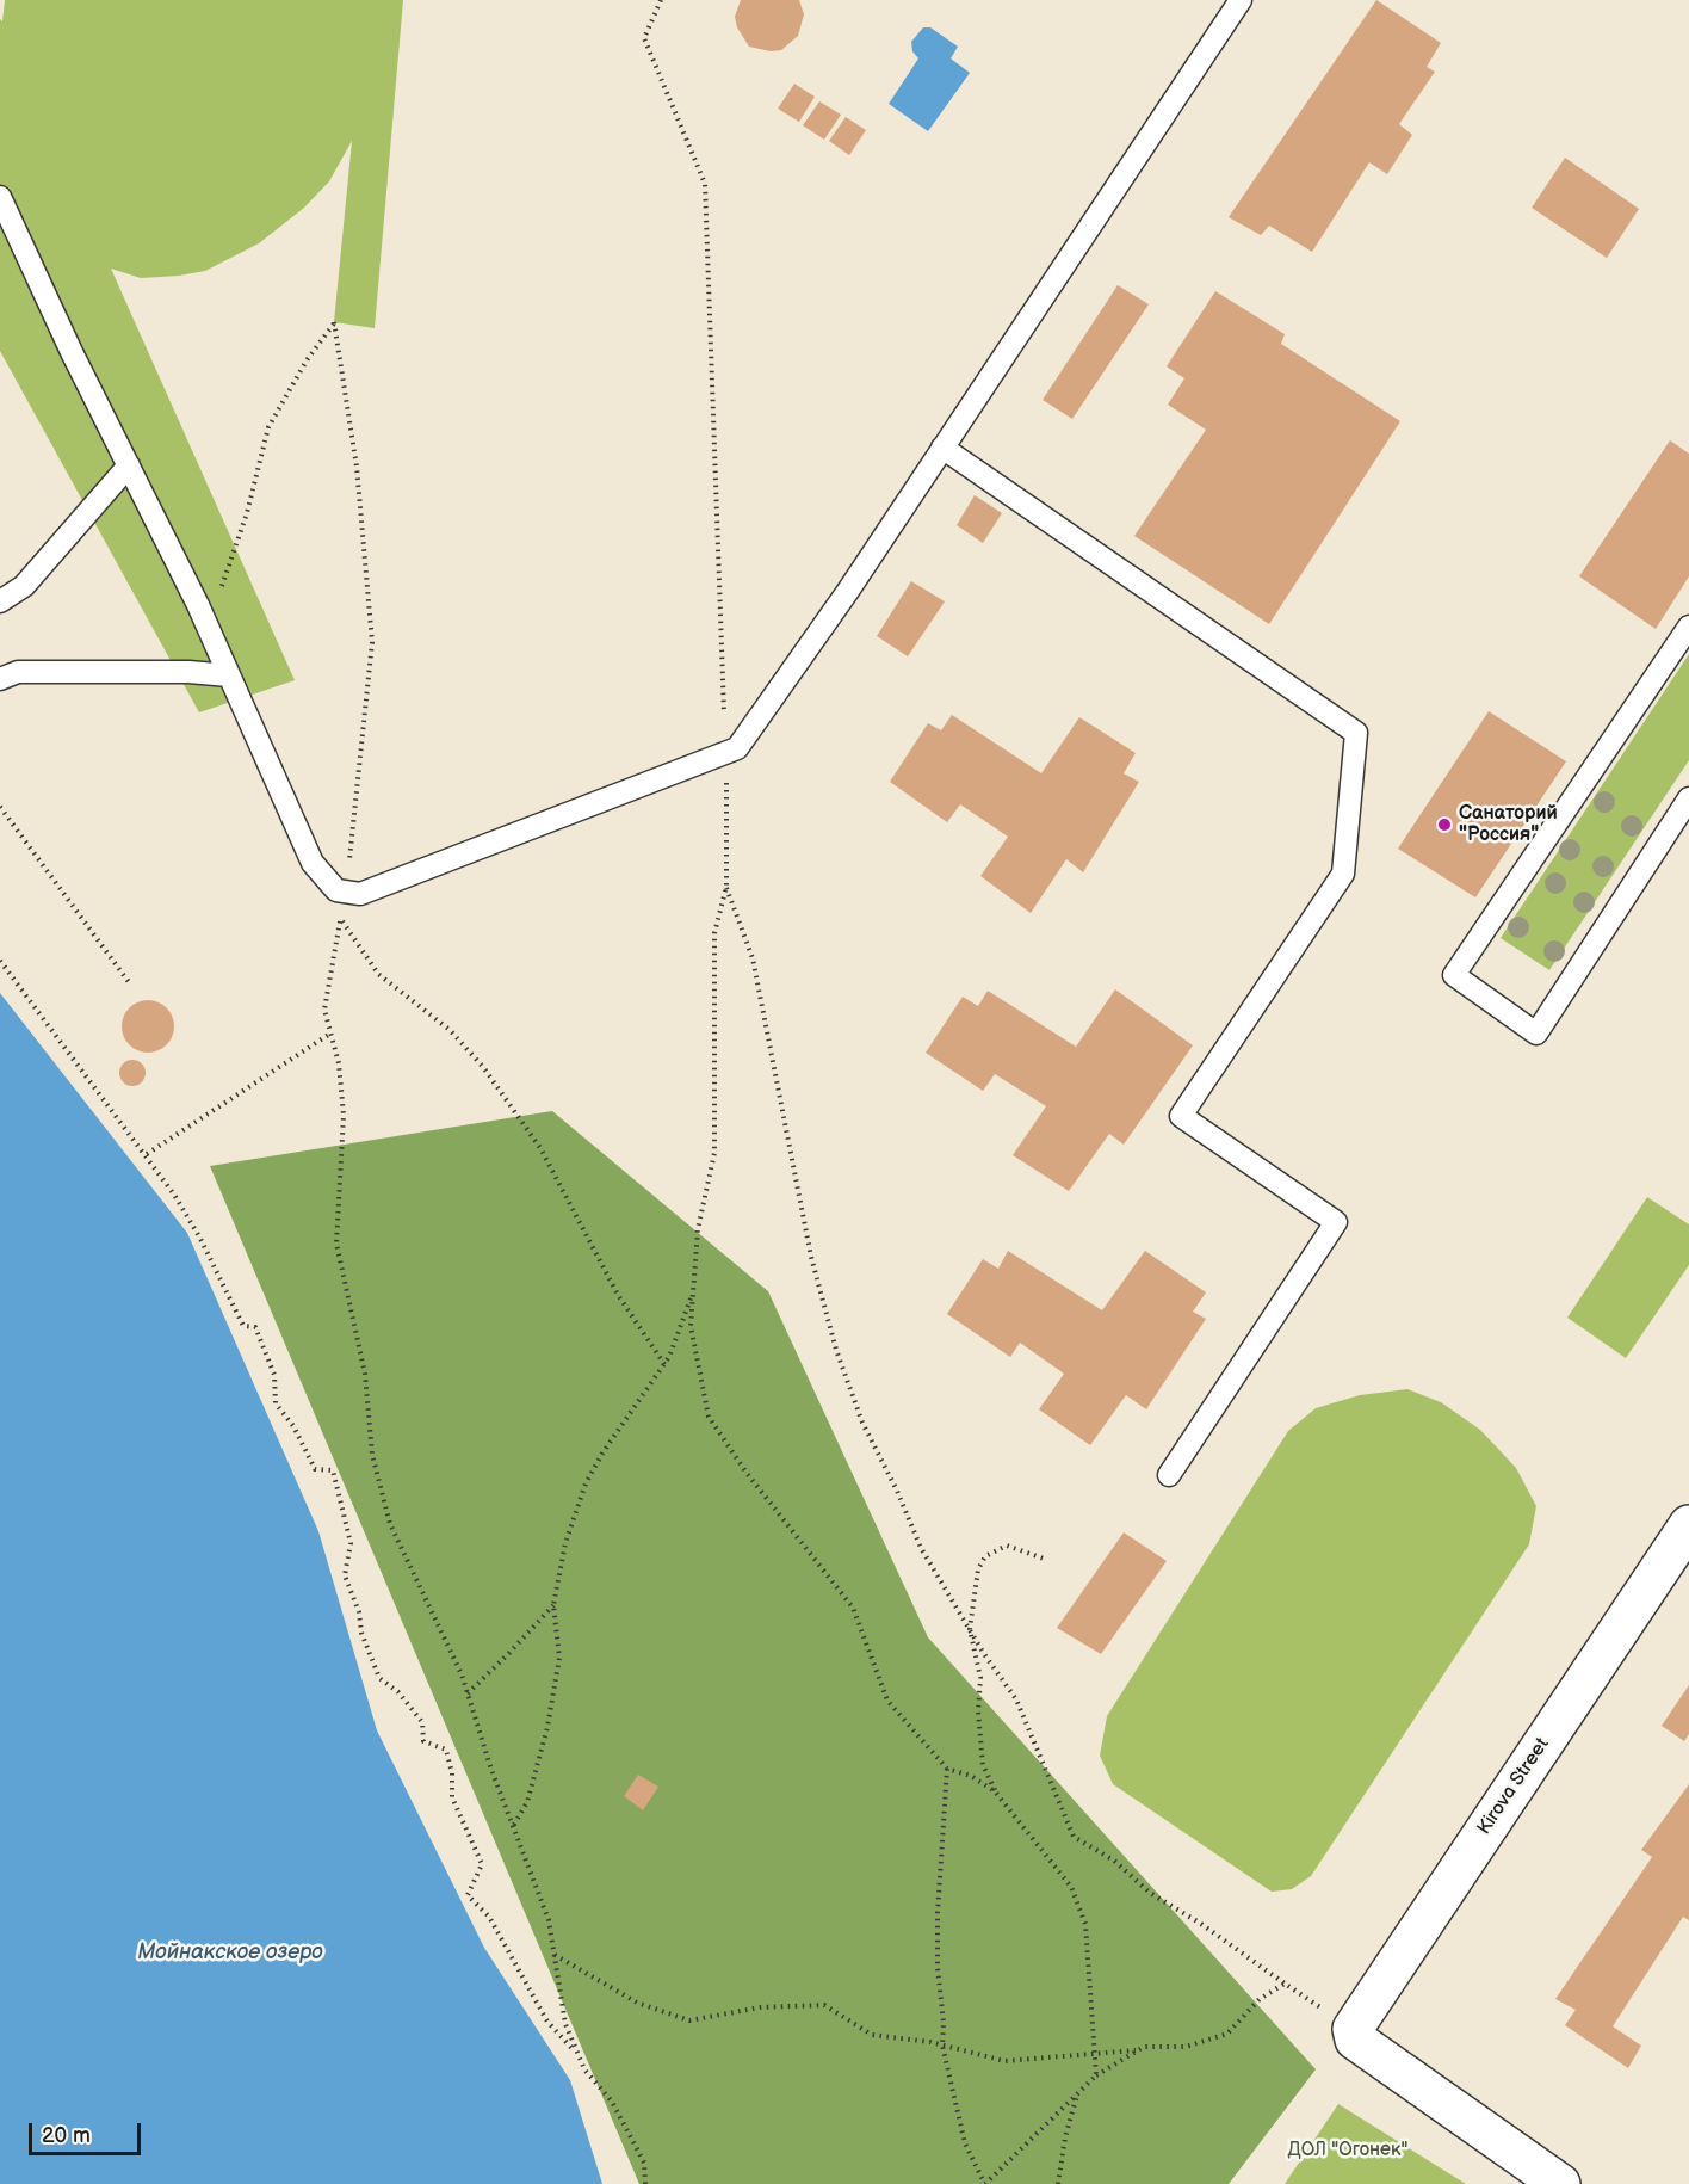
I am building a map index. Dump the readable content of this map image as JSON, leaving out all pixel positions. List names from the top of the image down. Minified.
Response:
{"streets":{"street":["Kirova Street"]},"water":["Мойнакское озеро"],"parks":["ДОЛ \"Огонек\""],"places":["Санаторий \"Россия\""],"scale_bar":"20 m"}
